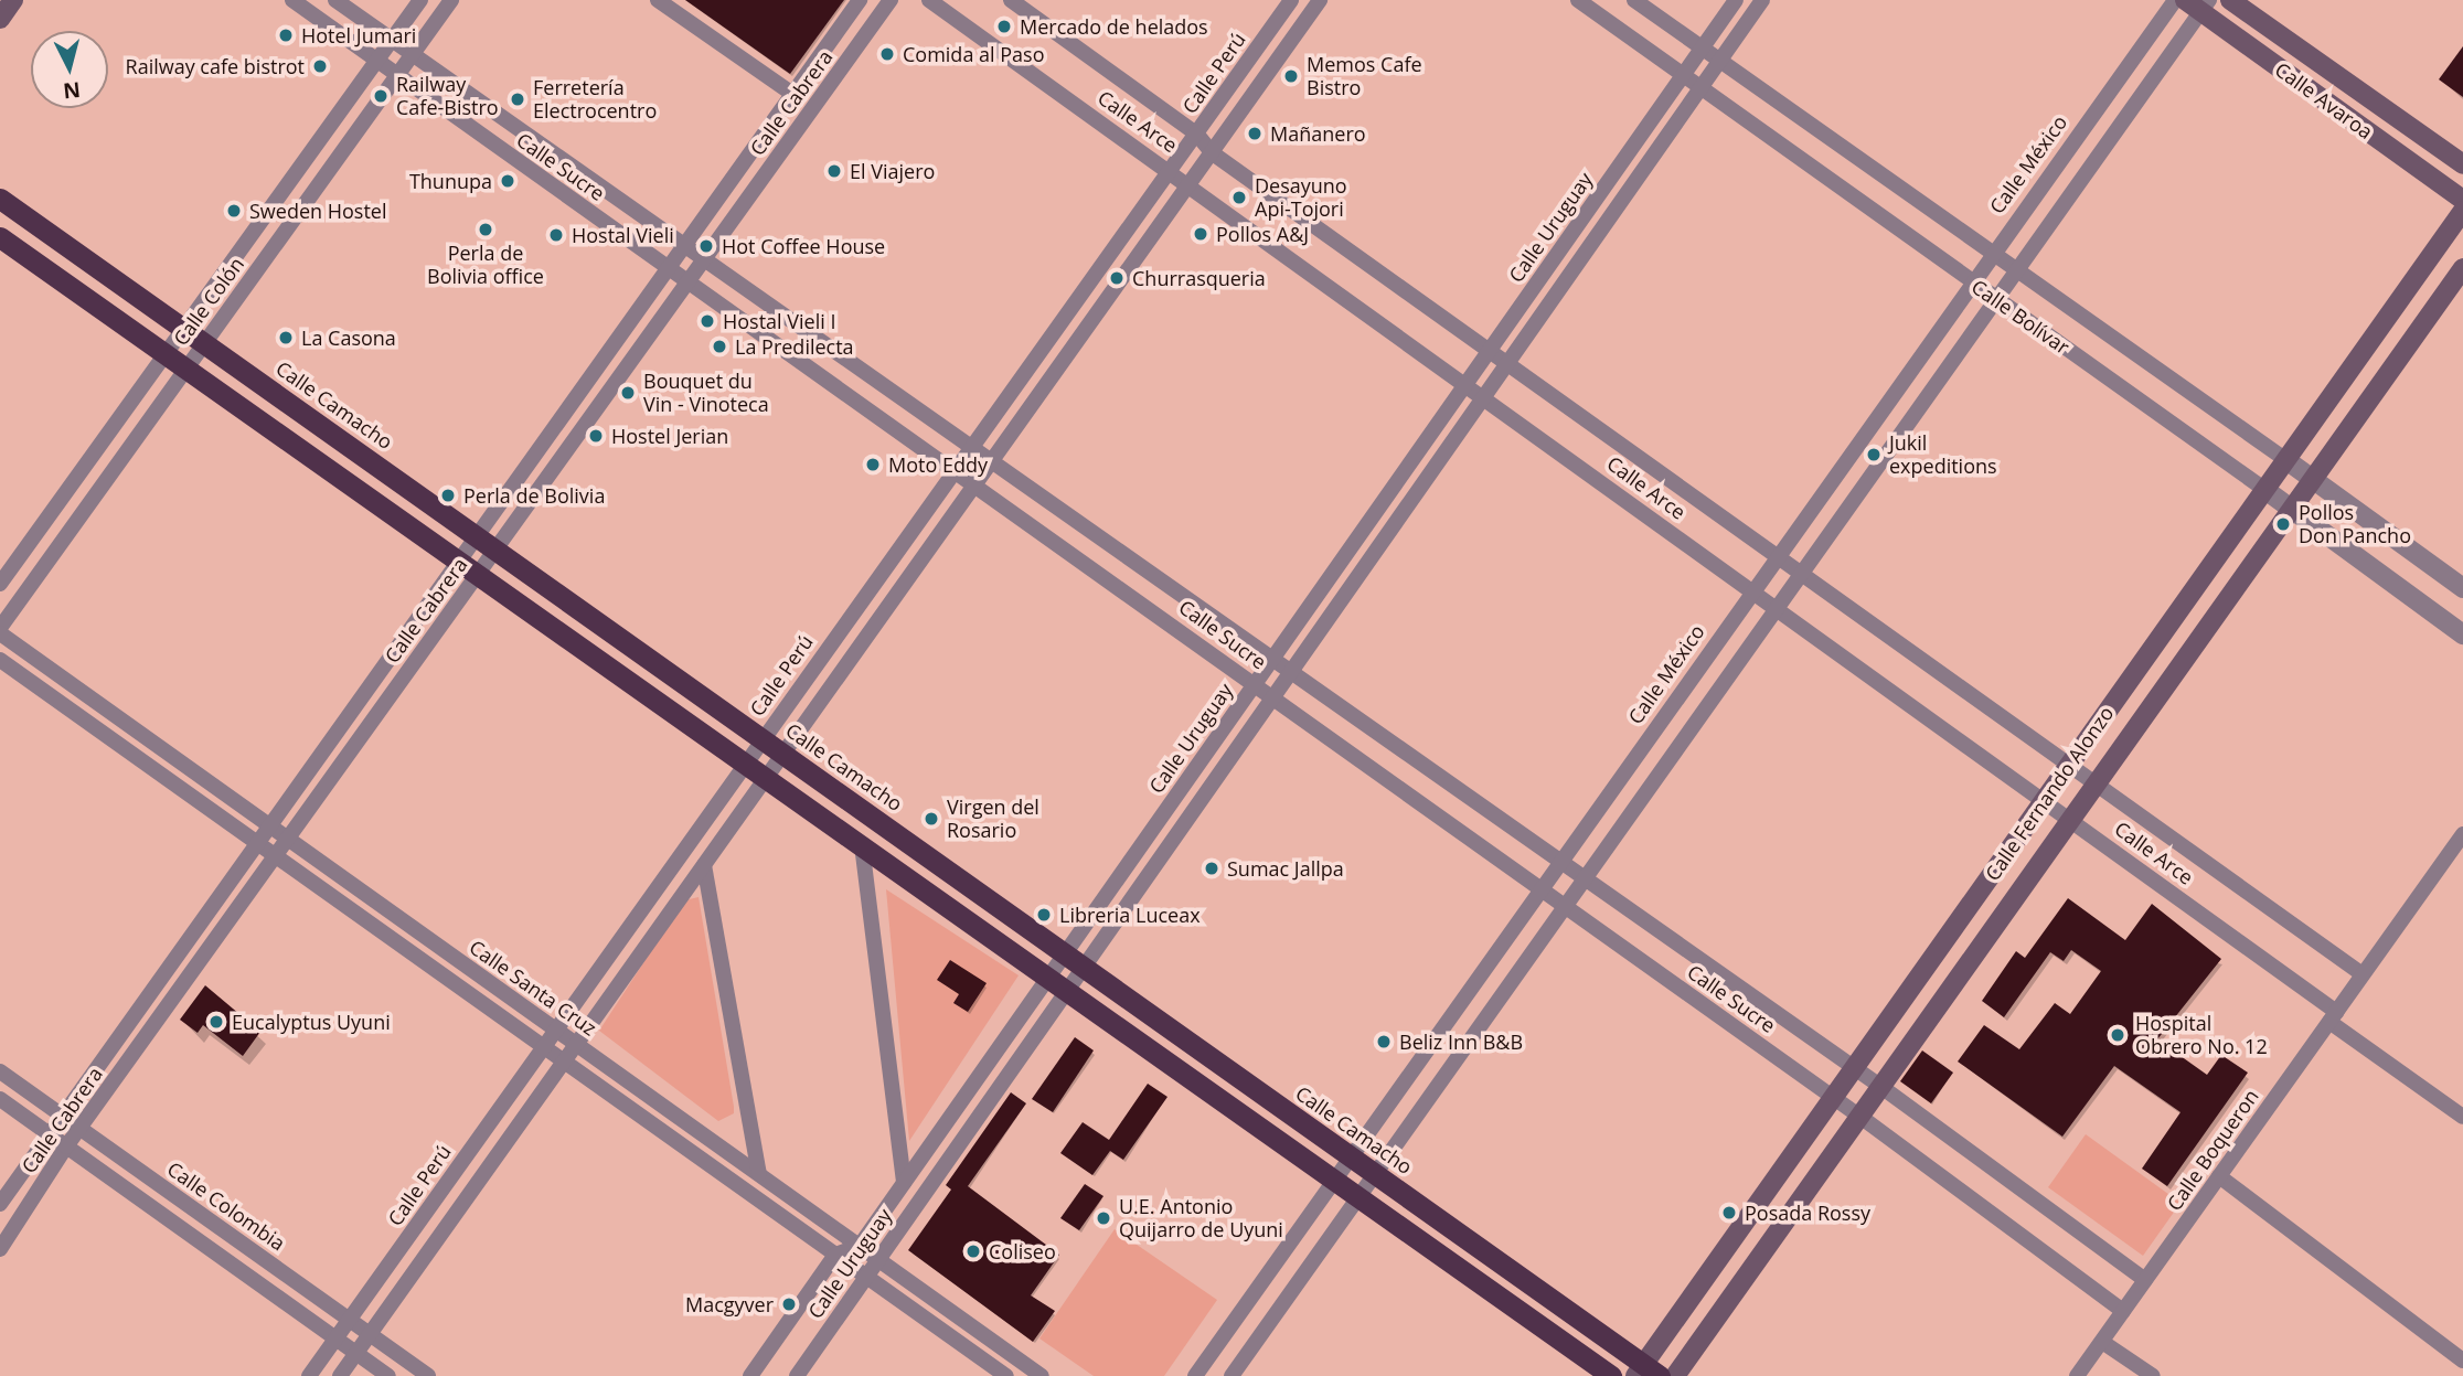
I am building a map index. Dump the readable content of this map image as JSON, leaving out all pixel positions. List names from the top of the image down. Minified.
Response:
{"streets":{"highway":["Calle Camacho"],"main road":["Calle Avaroa","Calle Fernando Alonzo"],"street":["Calle Perú","Calle Cabrera","Calle Arce","Calle México","Calle Sucre","Calle Uruguay","Calle Colón","Calle Bolívar","Calle Santa Cruz","Calle Boqueron","Calle Colombia"]},"crossings":[["Calle Perú","Calle Arce"],["Calle Perú","Calle Sucre"],["Calle Perú","Calle Camacho"],["Calle Perú","Calle Santa Cruz"],["Calle Perú","Calle Colombia"],["Calle Cabrera","Calle Sucre"],["Calle Cabrera","Calle Camacho"],["Calle Cabrera","Calle Santa Cruz"],["Calle Cabrera","Calle Colombia"],["Calle Arce","Calle México"],["Calle Arce","Calle Uruguay"],["Calle Arce","Calle Fernando Alonzo"],["Calle Arce","Calle Boqueron"],["Calle México","Calle Sucre"],["Calle México","Calle Bolívar"],["Calle México","Calle Camacho"],["Calle Sucre","Calle Uruguay"],["Calle Sucre","Calle Colón"],["Calle Sucre","Calle Fernando Alonzo"],["Calle Sucre","Calle Boqueron"],["Calle Uruguay","Calle Bolívar"],["Calle Uruguay","Calle Camacho"],["Calle Uruguay","Calle Santa Cruz"],["Calle Colón","Calle Camacho"],["Calle Colón","Calle Santa Cruz"],["Calle Bolívar","Calle Fernando Alonzo"],["Calle Camacho","Calle Fernando Alonzo"]],"places":["Mercado de helados","Hotel Jumari","Comida al Paso","Railway cafe bistrot","Memos Cafe Bistro","Railway Cafe-Bistro","Ferretería Electrocentro","Mañanero","El Viajero","Thunupa","Desayuno Api-Tojori","Sweden Hostel","Perla de Bolivia office","Pollos A&J","Hostal Vieli","Hot Coffee House","Churrasqueria","Hostal Vieli I","La Casona","La Predilecta","Bouquet du Vin - Vinoteca","Hostel Jerian","Jukil expeditions","Moto Eddy","Perla de Bolivia","Pollos Don Pancho","Virgen del Rosario","Sumac Jallpa","Libreria Luceax","Eucalyptus Uyuni","Hospital Obrero No. 12","Beliz Inn B&B","Posada Rossy","U.E. Antonio Quijarro de Uyuni","Coliseo","Macgyver"],"north":"bottom"}
